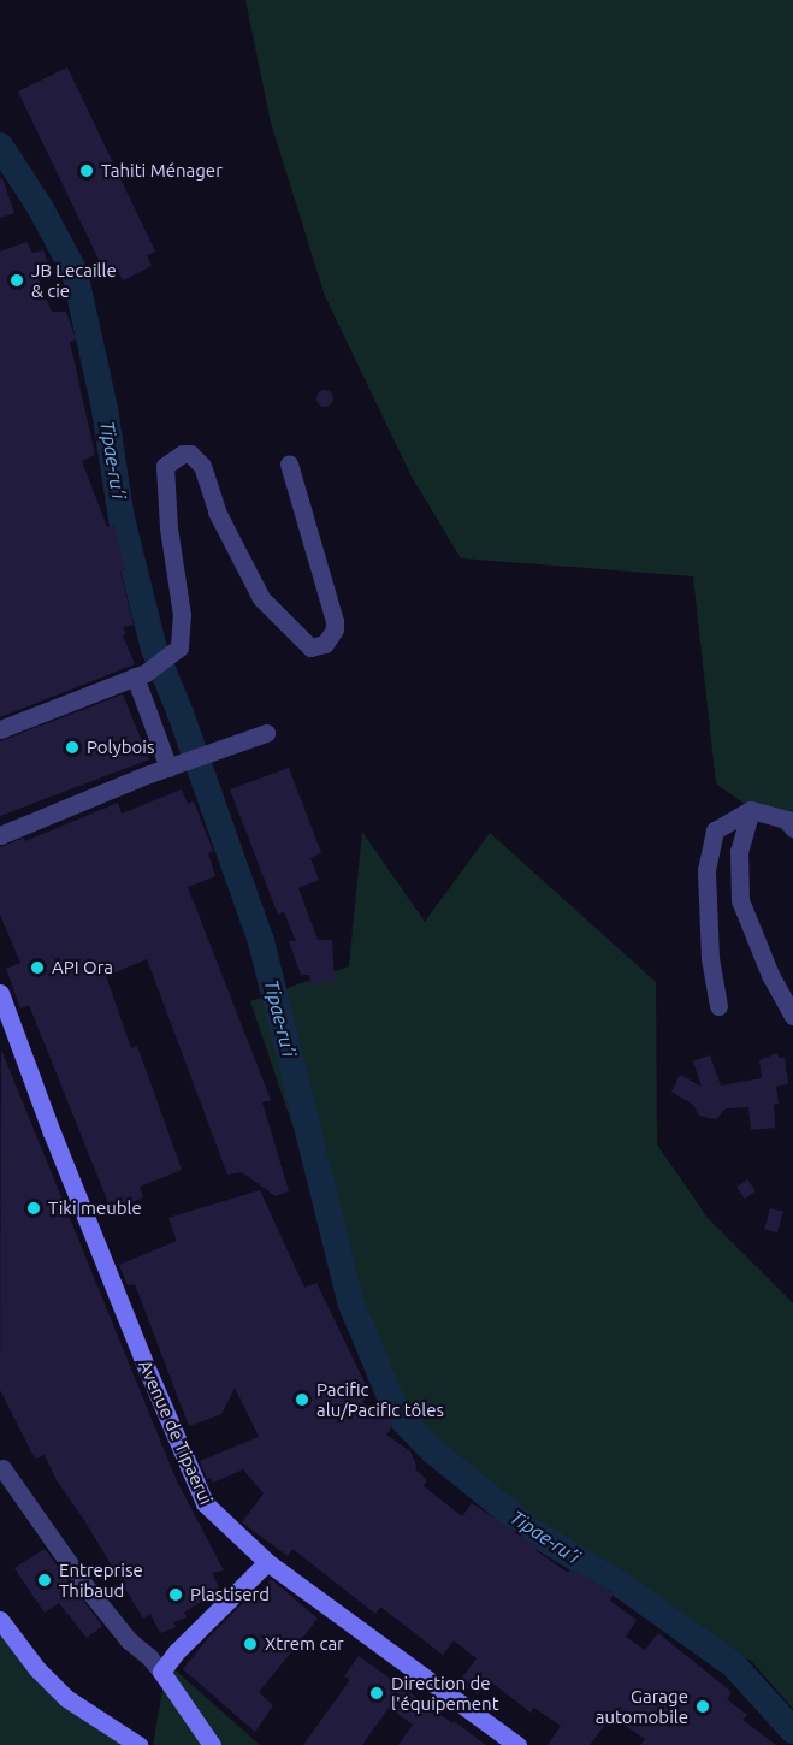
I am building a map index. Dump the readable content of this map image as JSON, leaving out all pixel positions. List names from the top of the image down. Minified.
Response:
{"streets":{"main road":["Avenue de Tipaerui"]},"water":["Tipae-ru’i"],"places":["Tahiti Ménager","JB Lecaille & cie","Polybois","API Ora","Tiki meuble","Pacific alu/Pacific tôles","Entreprise Thibaud","Plastiserd","Xtrem car","Direction de l'équipement","Garage automobile"]}
